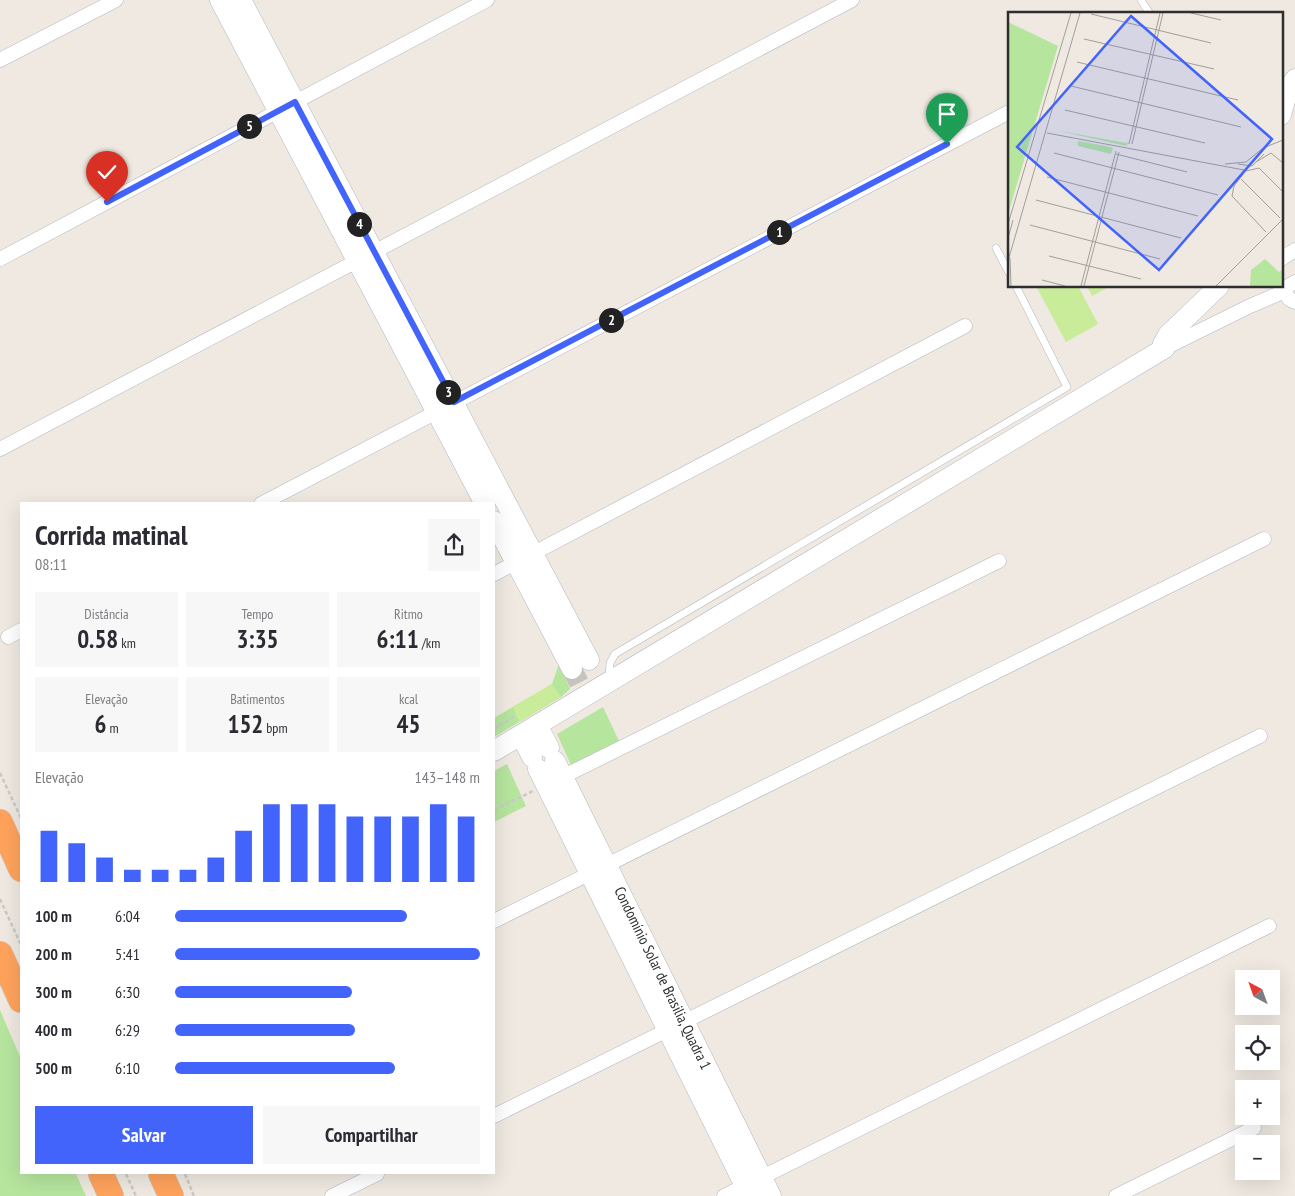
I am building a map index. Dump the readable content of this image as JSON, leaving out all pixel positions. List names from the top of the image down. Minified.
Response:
{"streets":{"street":["Condomínio Solar de Brasilia, Quadra 1"]},"north":"top left","page":{"pins":["5","4","1","2","3"],"heading":["Corrida matinal","08:11"],"stats":[["Distância","0.58 km"],["Tempo","3:35"],["Ritmo","6:11 /km"],["Elevação","6 m"],["Batimentos","152 bpm"],["kcal","45"]],"chart":["Elevação","143–148 m"],"list":[{"name":"100 m","note":"6:04"},{"name":"200 m","note":"5:41"},{"name":"300 m","note":"6:30"},{"name":"400 m","note":"6:29"},{"name":"500 m","note":"6:10"}],"map_buttons":["+","−"],"buttons":["Salvar","Compartilhar"]}}
